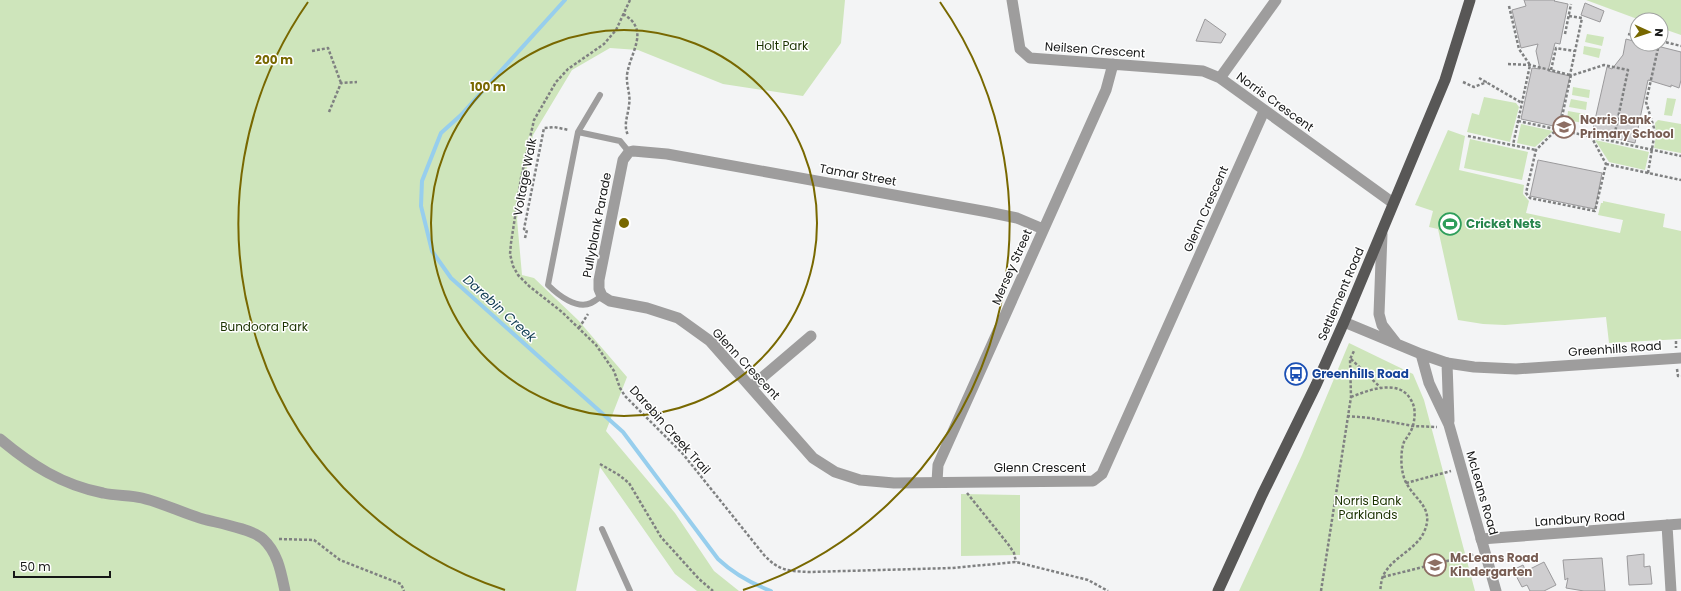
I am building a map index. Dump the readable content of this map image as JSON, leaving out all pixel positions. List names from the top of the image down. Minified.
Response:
{"streets":{"main road":["Settlement Road"],"street":["Neilsen Crescent","Norris Crescent","Tamar Street","Glenn Crescent","Pullyblank Parade","Mersey Street","Greenhills Road","McLeans Road","Landbury Road"],"path":["Voltage Walk","Darebin Creek Trail"]},"crossings":[["Neilsen Crescent","Norris Crescent"],["Neilsen Crescent","Mersey Street"],["Norris Crescent","Glenn Crescent"],["Norris Crescent","Settlement Road"],["Tamar Street","Pullyblank Parade"],["Tamar Street","Mersey Street"],["Glenn Crescent","Pullyblank Parade"],["Glenn Crescent","Mersey Street"],["Settlement Road","Greenhills Road"],["Greenhills Road","McLeans Road"],["McLeans Road","Landbury Road"]],"water":["Darebin Creek"],"parks":["Holt Park","Bundoora Park","Norris Bank Parklands"],"places":{"school or university":["Norris Bank Primary School","McLeans Road Kindergarten"],"sports":["Cricket Nets"],"bus stop":["Greenhills Road"]},"scale_bar":"50 m","north":"right","rings":["200 m","100 m"]}
